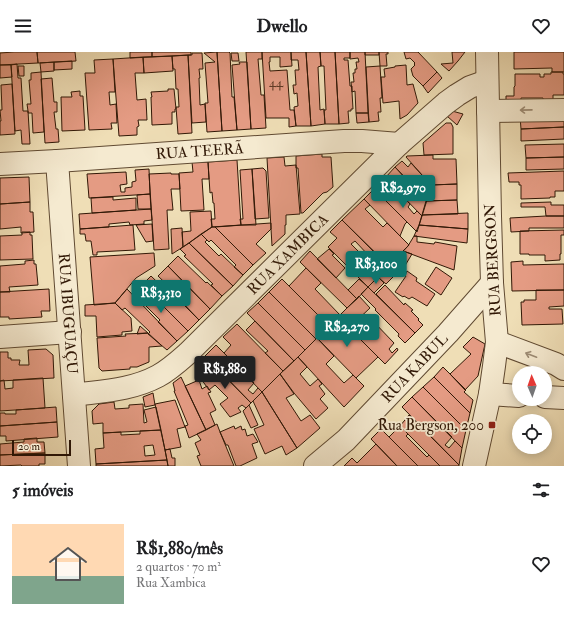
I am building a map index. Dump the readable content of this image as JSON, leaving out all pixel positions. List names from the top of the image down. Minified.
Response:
{"streets":{"street":["RUA TEERÃ","RUA XAMBICA","RUA BERGSON","RUA IBUGUAÇU","RUA KABUL"]},"crossings":[["RUA TEERÃ","RUA XAMBICA"],["RUA TEERÃ","RUA IBUGUAÇU"],["RUA XAMBICA","RUA BERGSON"],["RUA XAMBICA","RUA IBUGUAÇU"],["RUA BERGSON","RUA KABUL"]],"places":{"transit":["Rua Bergson, 200"]},"house_numbers":["44"],"scale_bar":"20 m","north":"top","page":{"header":"Dwello","price":["R$2,970","R$3,100","R$3,310","R$2,270","R$1,880"],"scale":"20 m","heading":"5 imóveis","list":[{"name":"R$1,880/mês","note":"2 quartos · 70 m² · Rua Xambica"}]}}
